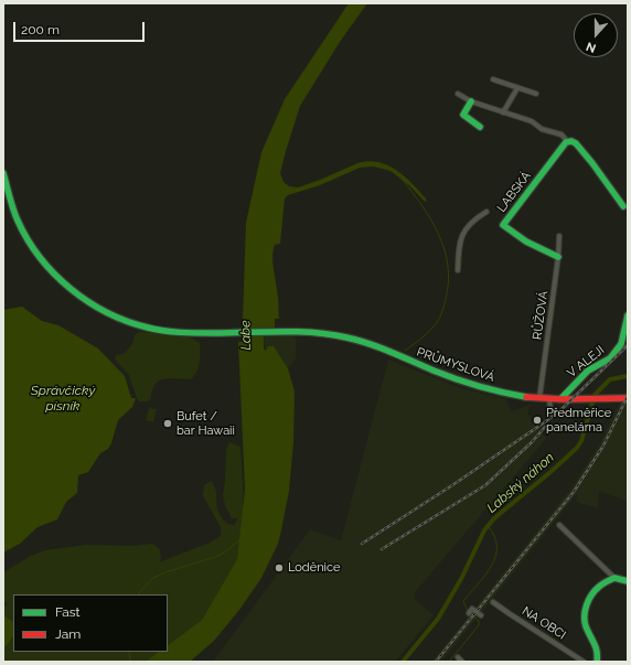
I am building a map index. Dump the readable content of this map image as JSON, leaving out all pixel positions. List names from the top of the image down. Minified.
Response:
{"streets":{"street":["LABSKÁ","RŮŽOVÁ","V ALEJI","PRŮMYSLOVÁ","NA OBCI"]},"crossings":[["LABSKÁ","RŮŽOVÁ"],["RŮŽOVÁ","PRŮMYSLOVÁ"],["V ALEJI","PRŮMYSLOVÁ"]],"water":["Labe","Správčický písník","Labský náhon"],"places":["Předměřice panelárna","Bufet / bar Hawaii","Loděnice"],"legend":["Fast","Jam"],"scale_bar":"200 m","north":"bottom"}
